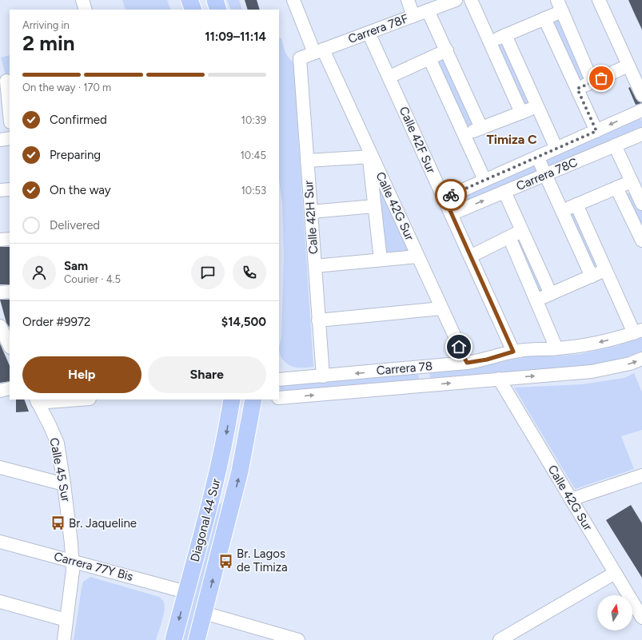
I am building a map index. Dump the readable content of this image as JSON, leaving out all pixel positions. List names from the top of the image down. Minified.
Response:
{"streets":{"main road":["Diagonal 44 Sur"],"street":["Carrera 78F","Calle 42F Sur","Carrera 78C","Calle 42G Sur","Calle 42H Sur","Carrera 78","Calle 45 Sur","Carrera 77Y Bis"]},"crossings":[["Carrera 78F","Calle 42F Sur"],["Carrera 78F","Calle 42G Sur"],["Carrera 78F","Calle 42H Sur"],["Calle 42F Sur","Carrera 78C"],["Calle 42F Sur","Carrera 78"],["Calle 42G Sur","Carrera 78"],["Calle 42H Sur","Carrera 78"],["Calle 45 Sur","Carrera 77Y Bis"],["Diagonal 44 Sur","Carrera 77Y Bis"]],"districts":["Timiza C"],"places":{"bus stop":["Br. Jaqueline","Br. Lagos de Timiza"]},"north":"top","page":{"heading":["2 min","Arriving in","11:09–11:14"],"panel":["Sam","Courier · 4.5","Order #9972","$14,500"],"bar":"On the way · 170 m","list":[["Confirmed","10:39"],["Preparing","10:45"],["On the way","10:53"],"Delivered"],"buttons":["Help","Share"]}}
